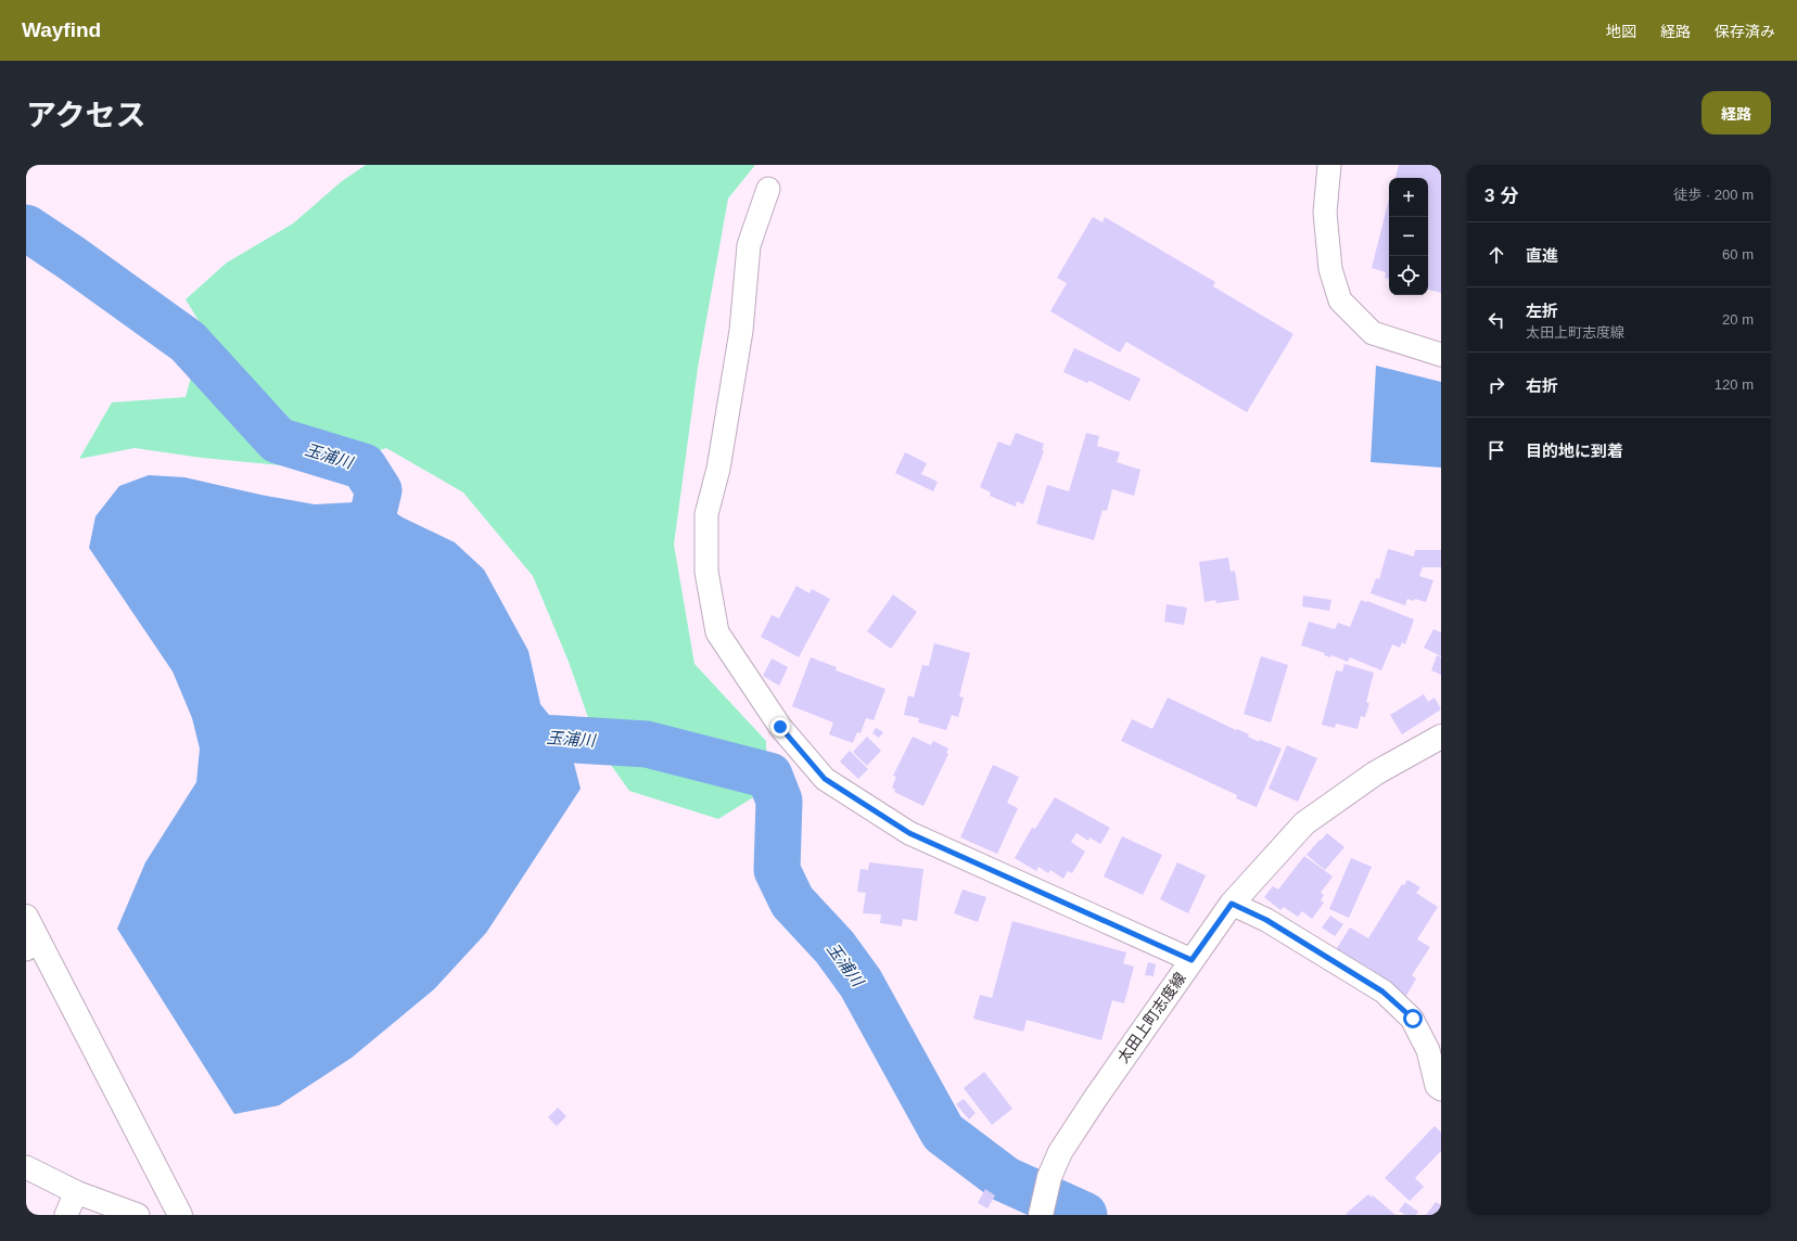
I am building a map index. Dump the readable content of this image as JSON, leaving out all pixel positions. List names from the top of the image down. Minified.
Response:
{"streets":{"main road":["太田上町志度線"]},"water":["玉浦川"],"page":{"header":"Wayfind","nav":["地図","経路","保存済み"],"title":"アクセス","buttons":"経路","heading":["3 分","徒歩 · 200 m"],"map_buttons":["+","−"],"list":[["直進","60 m"],["左折","太田上町志度線","20 m"],["右折","120 m"],"目的地に到着"]}}
